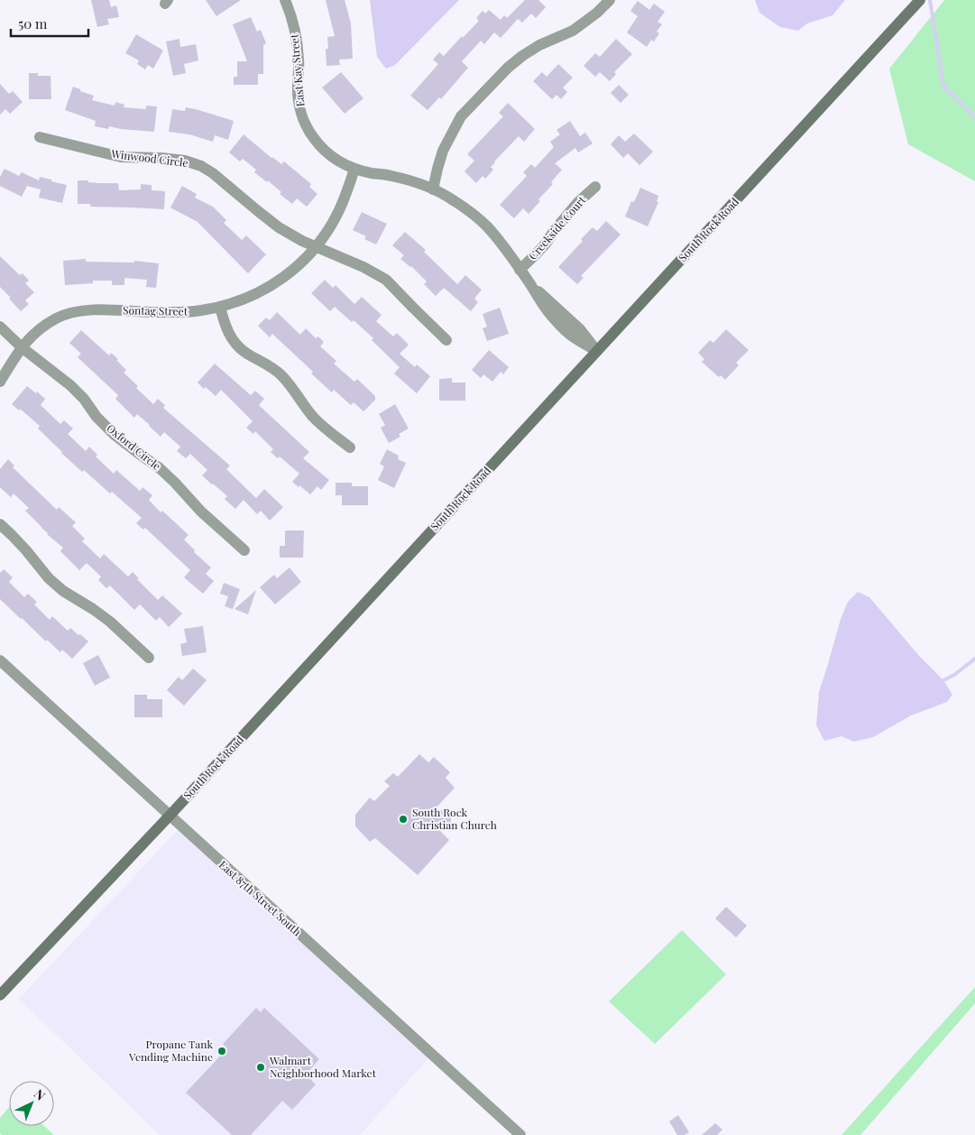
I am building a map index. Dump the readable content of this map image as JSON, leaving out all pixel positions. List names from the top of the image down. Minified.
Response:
{"streets":{"main road":["South Rock Road"],"street":["East Kay Street","Winwood Circle","Creekside Court","Sontag Street","Oxford Circle","East 87th Street South"]},"crossings":[["East Kay Street","Creekside Court"],["East Kay Street","South Rock Road"],["East Kay Street","Sontag Street"],["Winwood Circle","Sontag Street"],["South Rock Road","East 87th Street South"],["Sontag Street","Oxford Circle"]],"places":["South Rock Christian Church","Propane Tank Vending Machine","Walmart Neighborhood Market"],"scale_bar":"50 m","north":"top right"}
